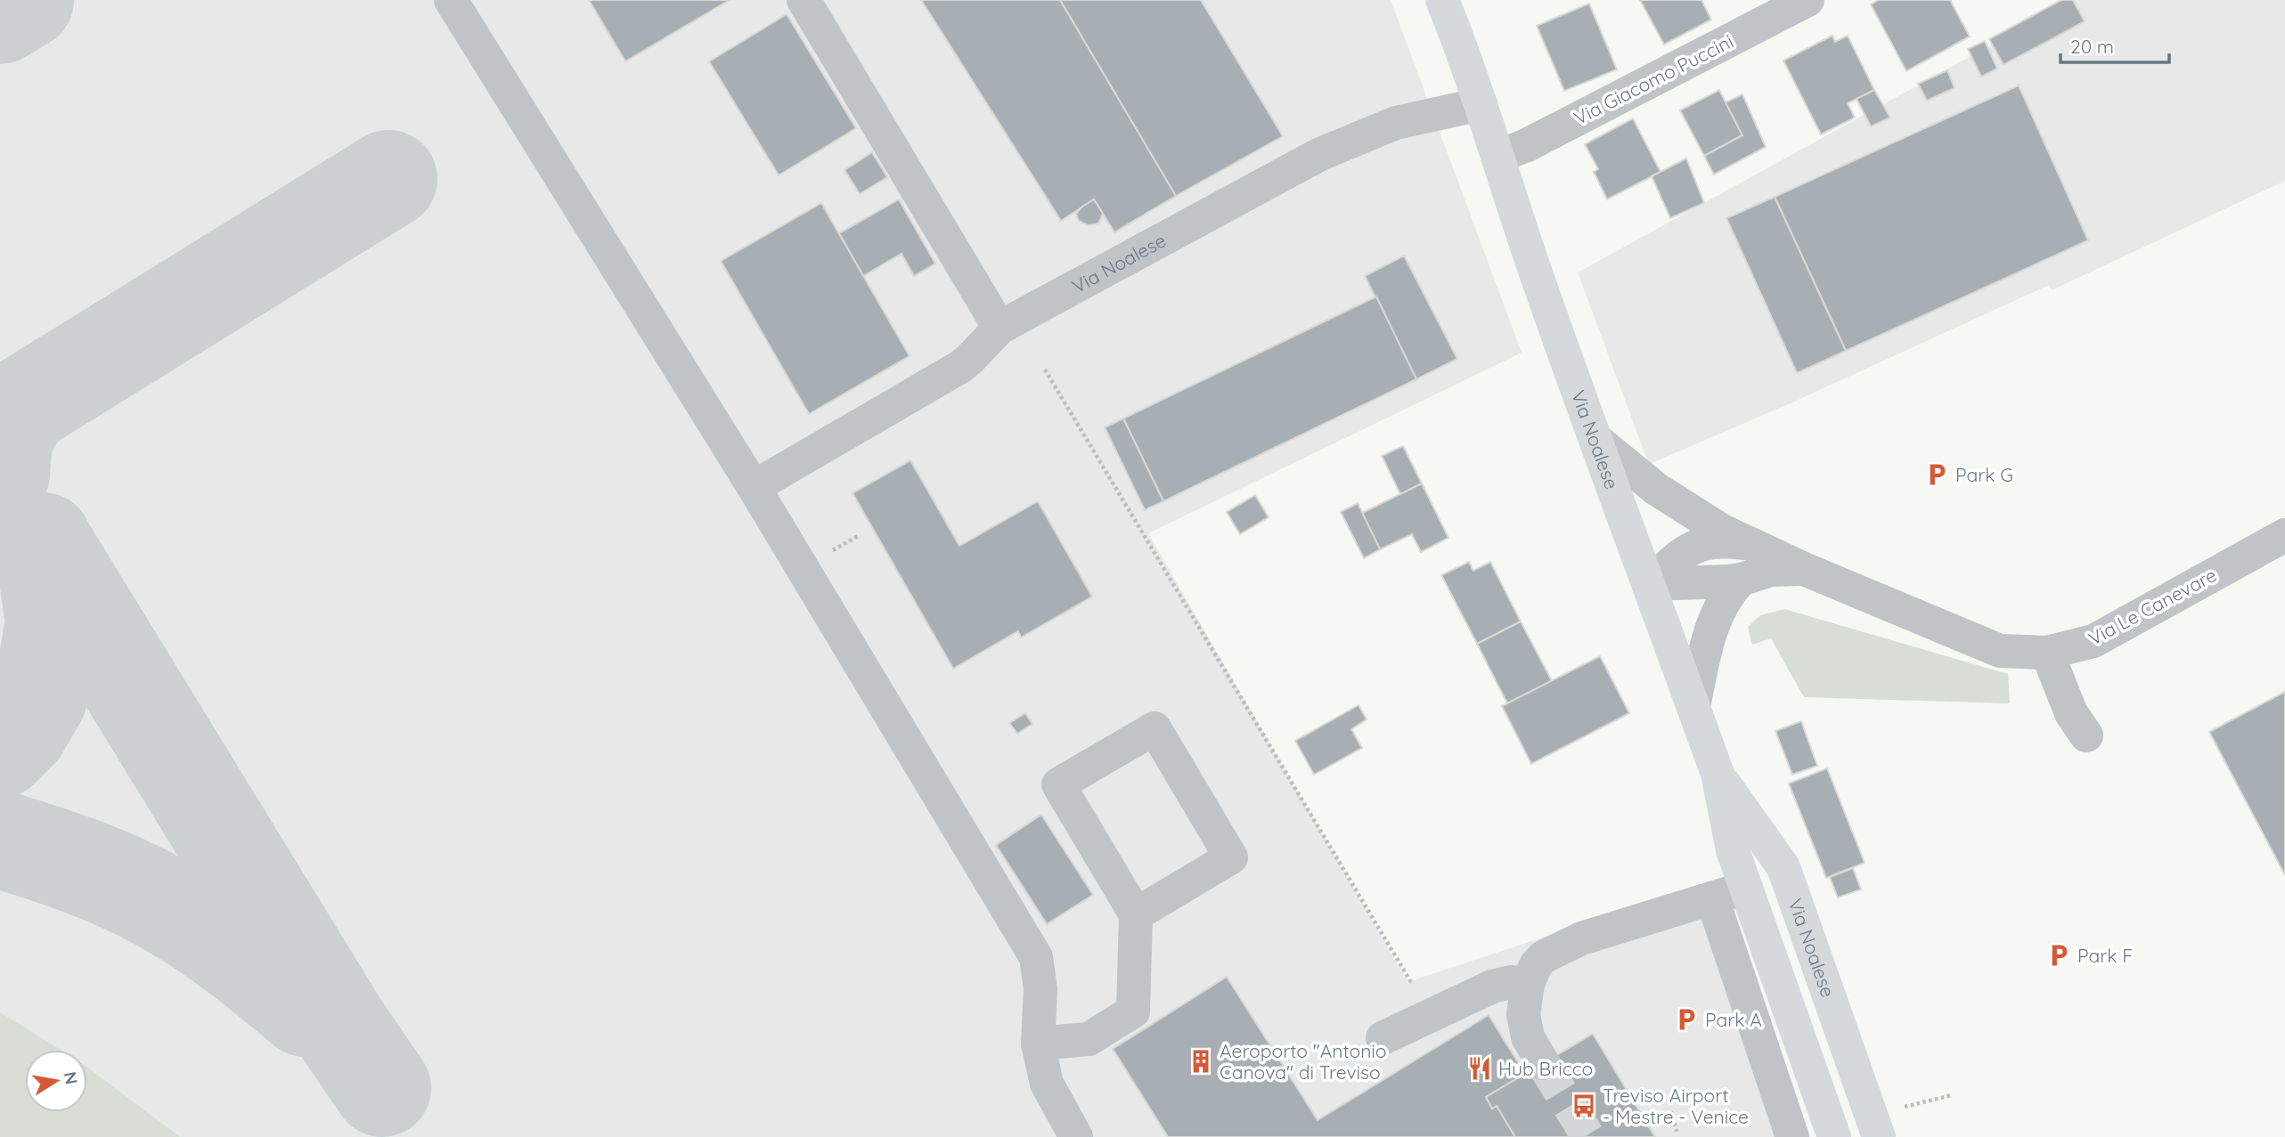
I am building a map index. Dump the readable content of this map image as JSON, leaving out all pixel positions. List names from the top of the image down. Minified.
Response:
{"streets":{"main road":["Via Noalese"],"street":["Via Giacomo Puccini","Via Le Canevare"]},"crossings":[["Via Giacomo Puccini","Via Noalese"],["Via Noalese","Via Le Canevare"]],"places":{"parking":["Park G","Park F","Park A"],"building":["Aeroporto \"Antonio Canova\" di Treviso"],"restaurant":["Hub Bricco"],"bus stop":["Treviso Airport - Mestre - Venice"]},"scale_bar":"20 m","north":"right"}
